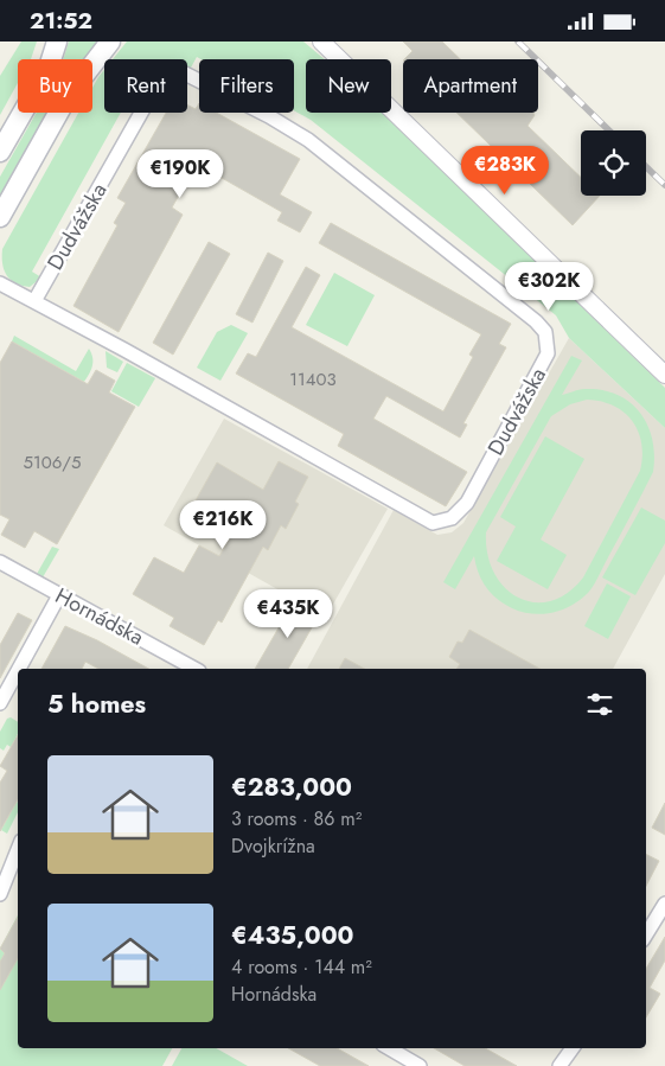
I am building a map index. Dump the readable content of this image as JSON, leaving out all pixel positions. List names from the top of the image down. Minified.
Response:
{"streets":{"street":["Dudvážska","Hornádska"]},"house_numbers":["11403","5106/5"],"page":{"status":"21:52","chip":["Buy","Rent","Filters","New","Apartment"],"price":["€283K","€190K","€302K","€216K","€435K"],"heading":"5 homes","list":[{"name":"€283,000","note":"3 rooms · 86 m² · Dvojkrížna"},{"name":"€435,000","note":"4 rooms · 144 m² · Hornádska"}]}}
